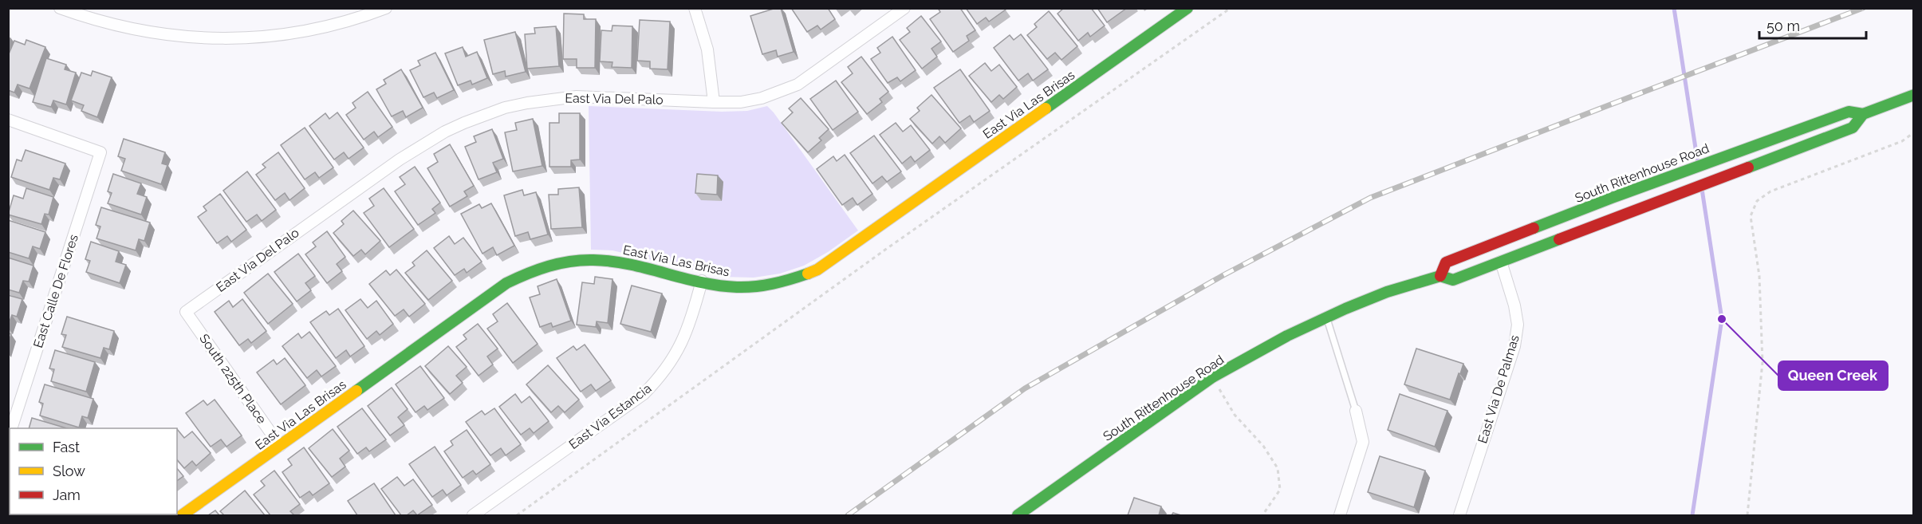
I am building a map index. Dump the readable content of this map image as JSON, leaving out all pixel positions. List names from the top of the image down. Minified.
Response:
{"streets":{"main road":["East Via Las Brisas","South Rittenhouse Road"],"street":["East Via Del Palo","East Calle De Flores","South 225th Place","East Via De Palmas","East Via Estancia"]},"crossings":[["East Via Del Palo","South 225th Place"],["East Via Las Brisas","South 225th Place"],["East Via Las Brisas","East Via Estancia"],["South Rittenhouse Road","East Via De Palmas"]],"places":["Queen Creek"],"legend":["Fast","Slow","Jam"],"scale_bar":"50 m"}
